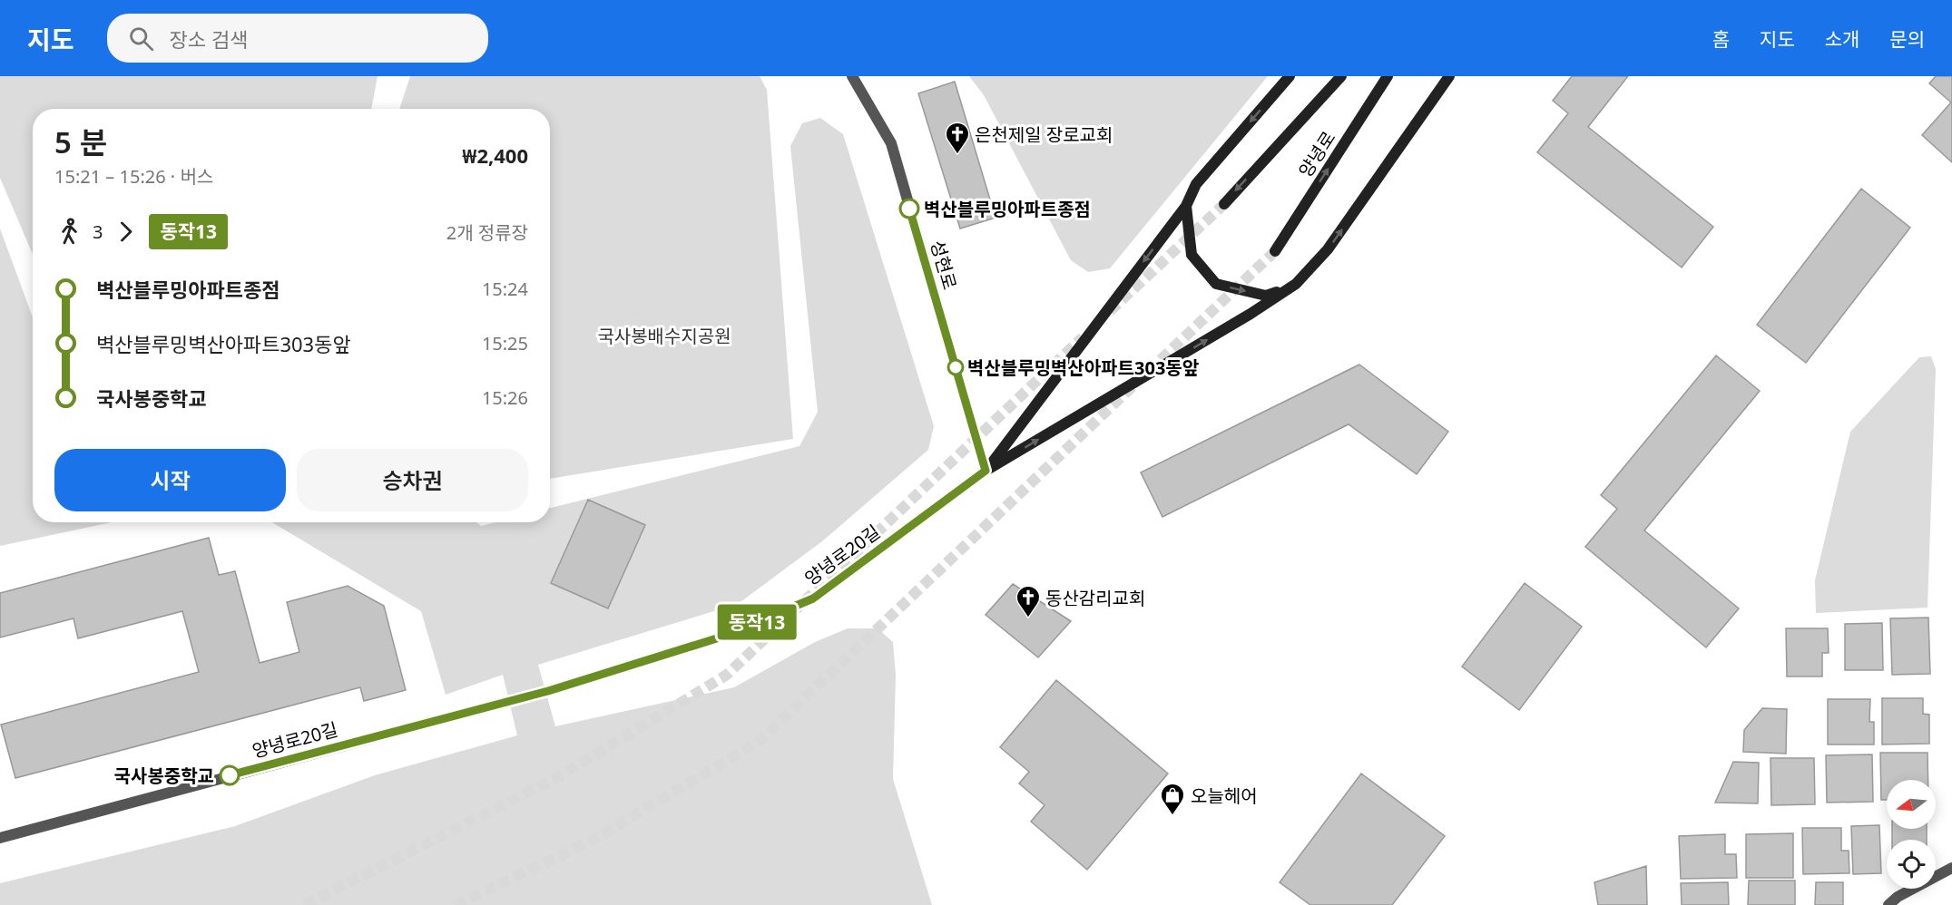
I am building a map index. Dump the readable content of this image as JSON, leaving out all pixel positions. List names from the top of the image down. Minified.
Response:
{"streets":{"main road":["양녕로"],"street":["성현로","양녕로20길"]},"crossings":[["성현로","양녕로20길"]],"parks":["국사봉배수지공원"],"places":{"church":["은천제일 장로교회","동산감리교회"],"other":["벽산블루밍아파트종점","벽산블루밍벽산아파트303동앞","국사봉중학교"],"shop":["오늘헤어"]},"lines":["bus line 동작13"],"north":"left","page":{"header":"지도","search":"장소 검색","nav":["홈","지도","소개","문의"],"on_map":"동작13","heading":["5 분","15:21 – 15:26 · 버스","₩2,400"],"legs":["3","동작13","2개 정류장"],"list":[{"name":"벽산블루밍아파트종점","value":"15:24"},{"name":"벽산블루밍벽산아파트303동앞","value":"15:25"},{"name":"국사봉중학교","value":"15:26"}],"buttons":["시작","승차권"]}}
